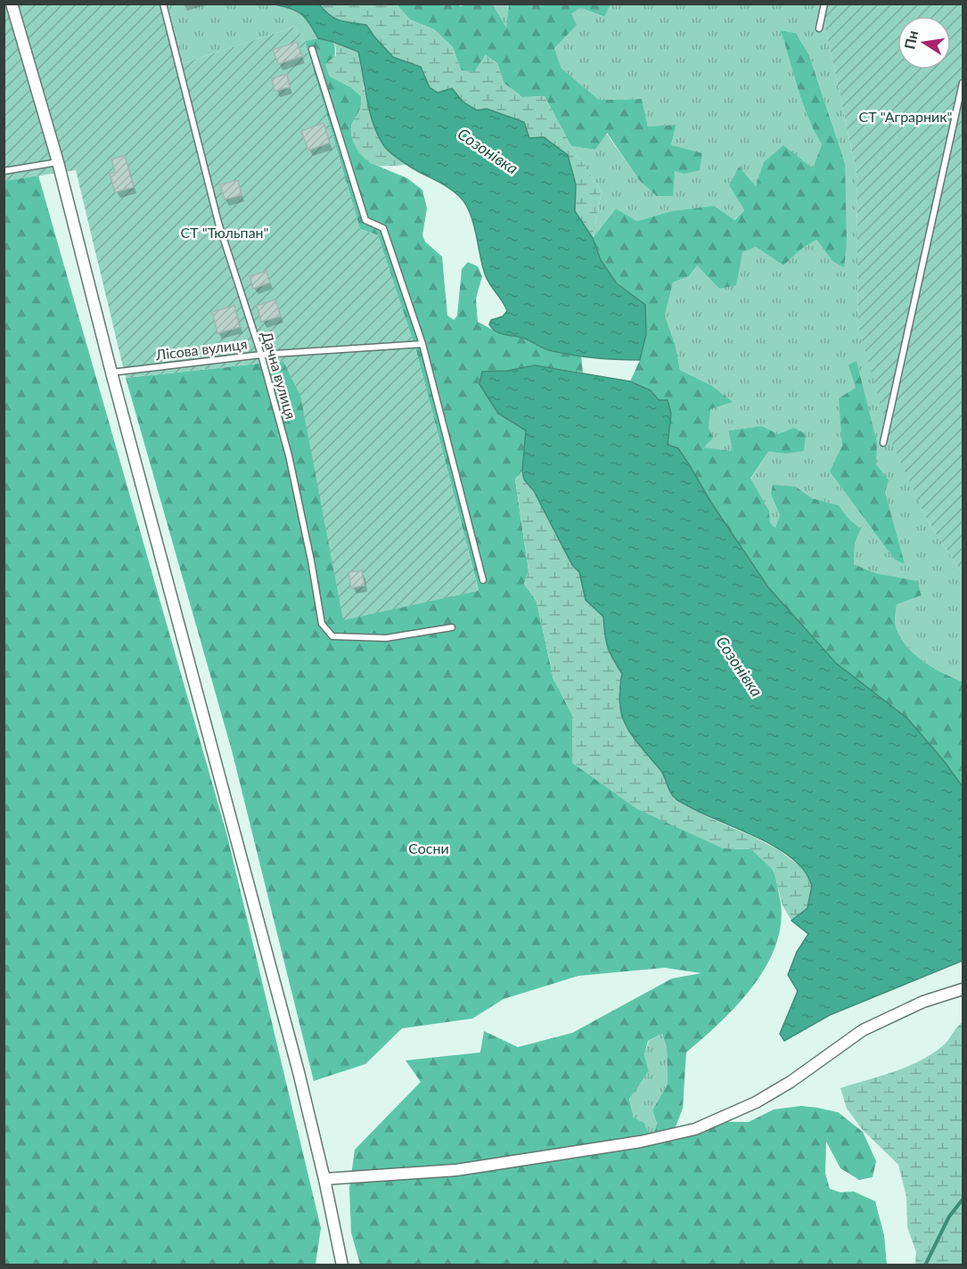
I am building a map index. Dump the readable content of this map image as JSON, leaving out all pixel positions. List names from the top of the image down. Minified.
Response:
{"streets":{"lane":["Лісова вулиця","Дачна вулиця"]},"crossings":[["Лісова вулиця","Дачна вулиця"]],"water":["Созонівка"],"parks":["СТ \"Аграрник\"","СТ \"Тюльпан\"","Сосни"],"north":"left"}
